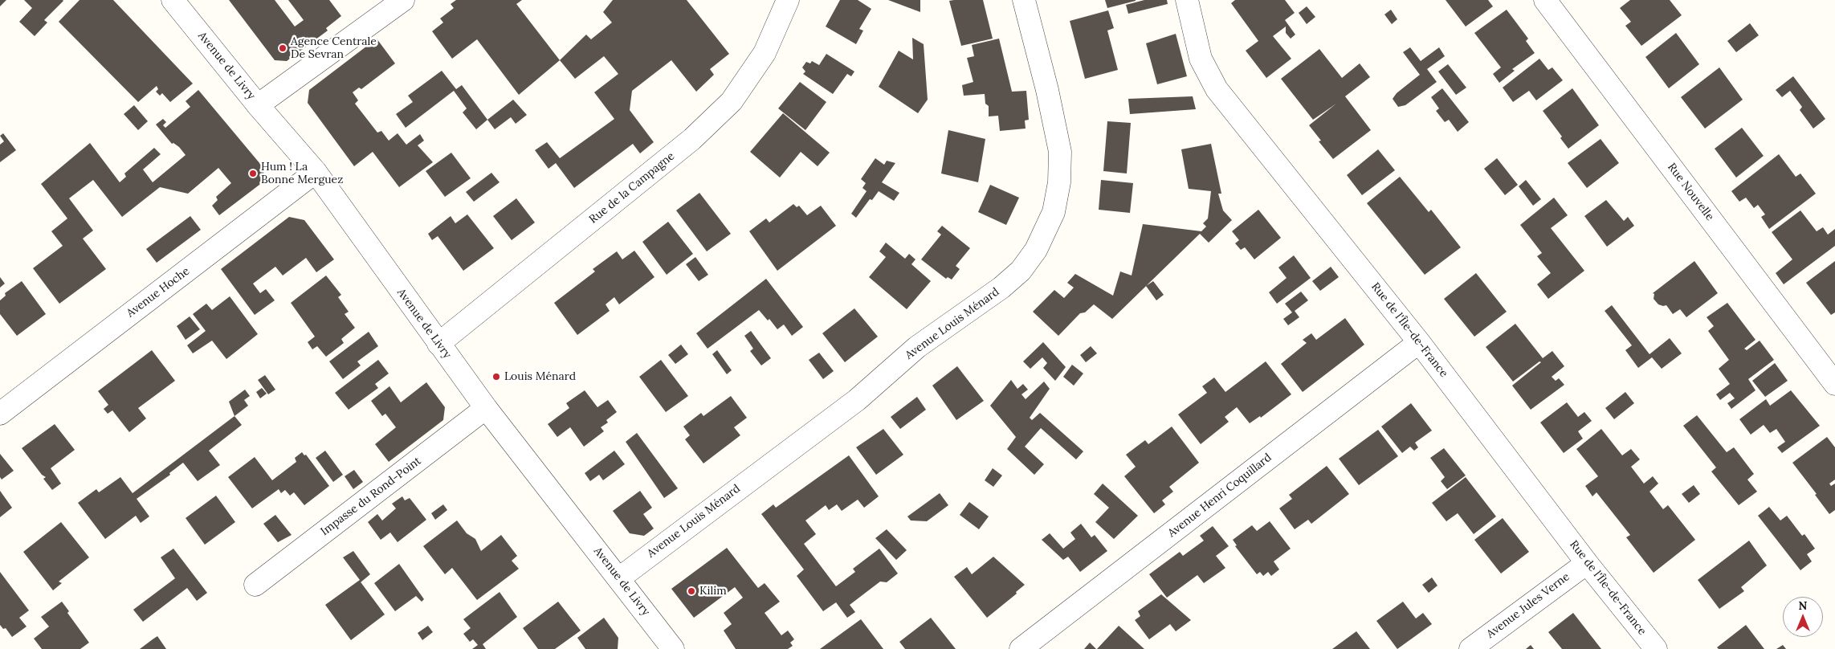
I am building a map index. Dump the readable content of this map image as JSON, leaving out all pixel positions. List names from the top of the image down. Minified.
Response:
{"streets":{"street":["Avenue de Livry","Rue de la Campagne","Rue Nouvelle","Avenue Hoche","Avenue Louis Ménard","Rue de l'Île-de-France","Avenue Henri Coquillard","Impasse du Rond-Point","Avenue Jules Verne"]},"crossings":[["Avenue de Livry","Rue de la Campagne"],["Avenue de Livry","Avenue Hoche"],["Avenue de Livry","Avenue Louis Ménard"],["Avenue de Livry","Impasse du Rond-Point"],["Rue de l'Île-de-France","Avenue Henri Coquillard"],["Rue de l'Île-de-France","Avenue Jules Verne"]],"places":["Agence Centrale De Sevran","Hum ! La Bonne Merguez","Louis Ménard","Kilim"],"north":"top"}
